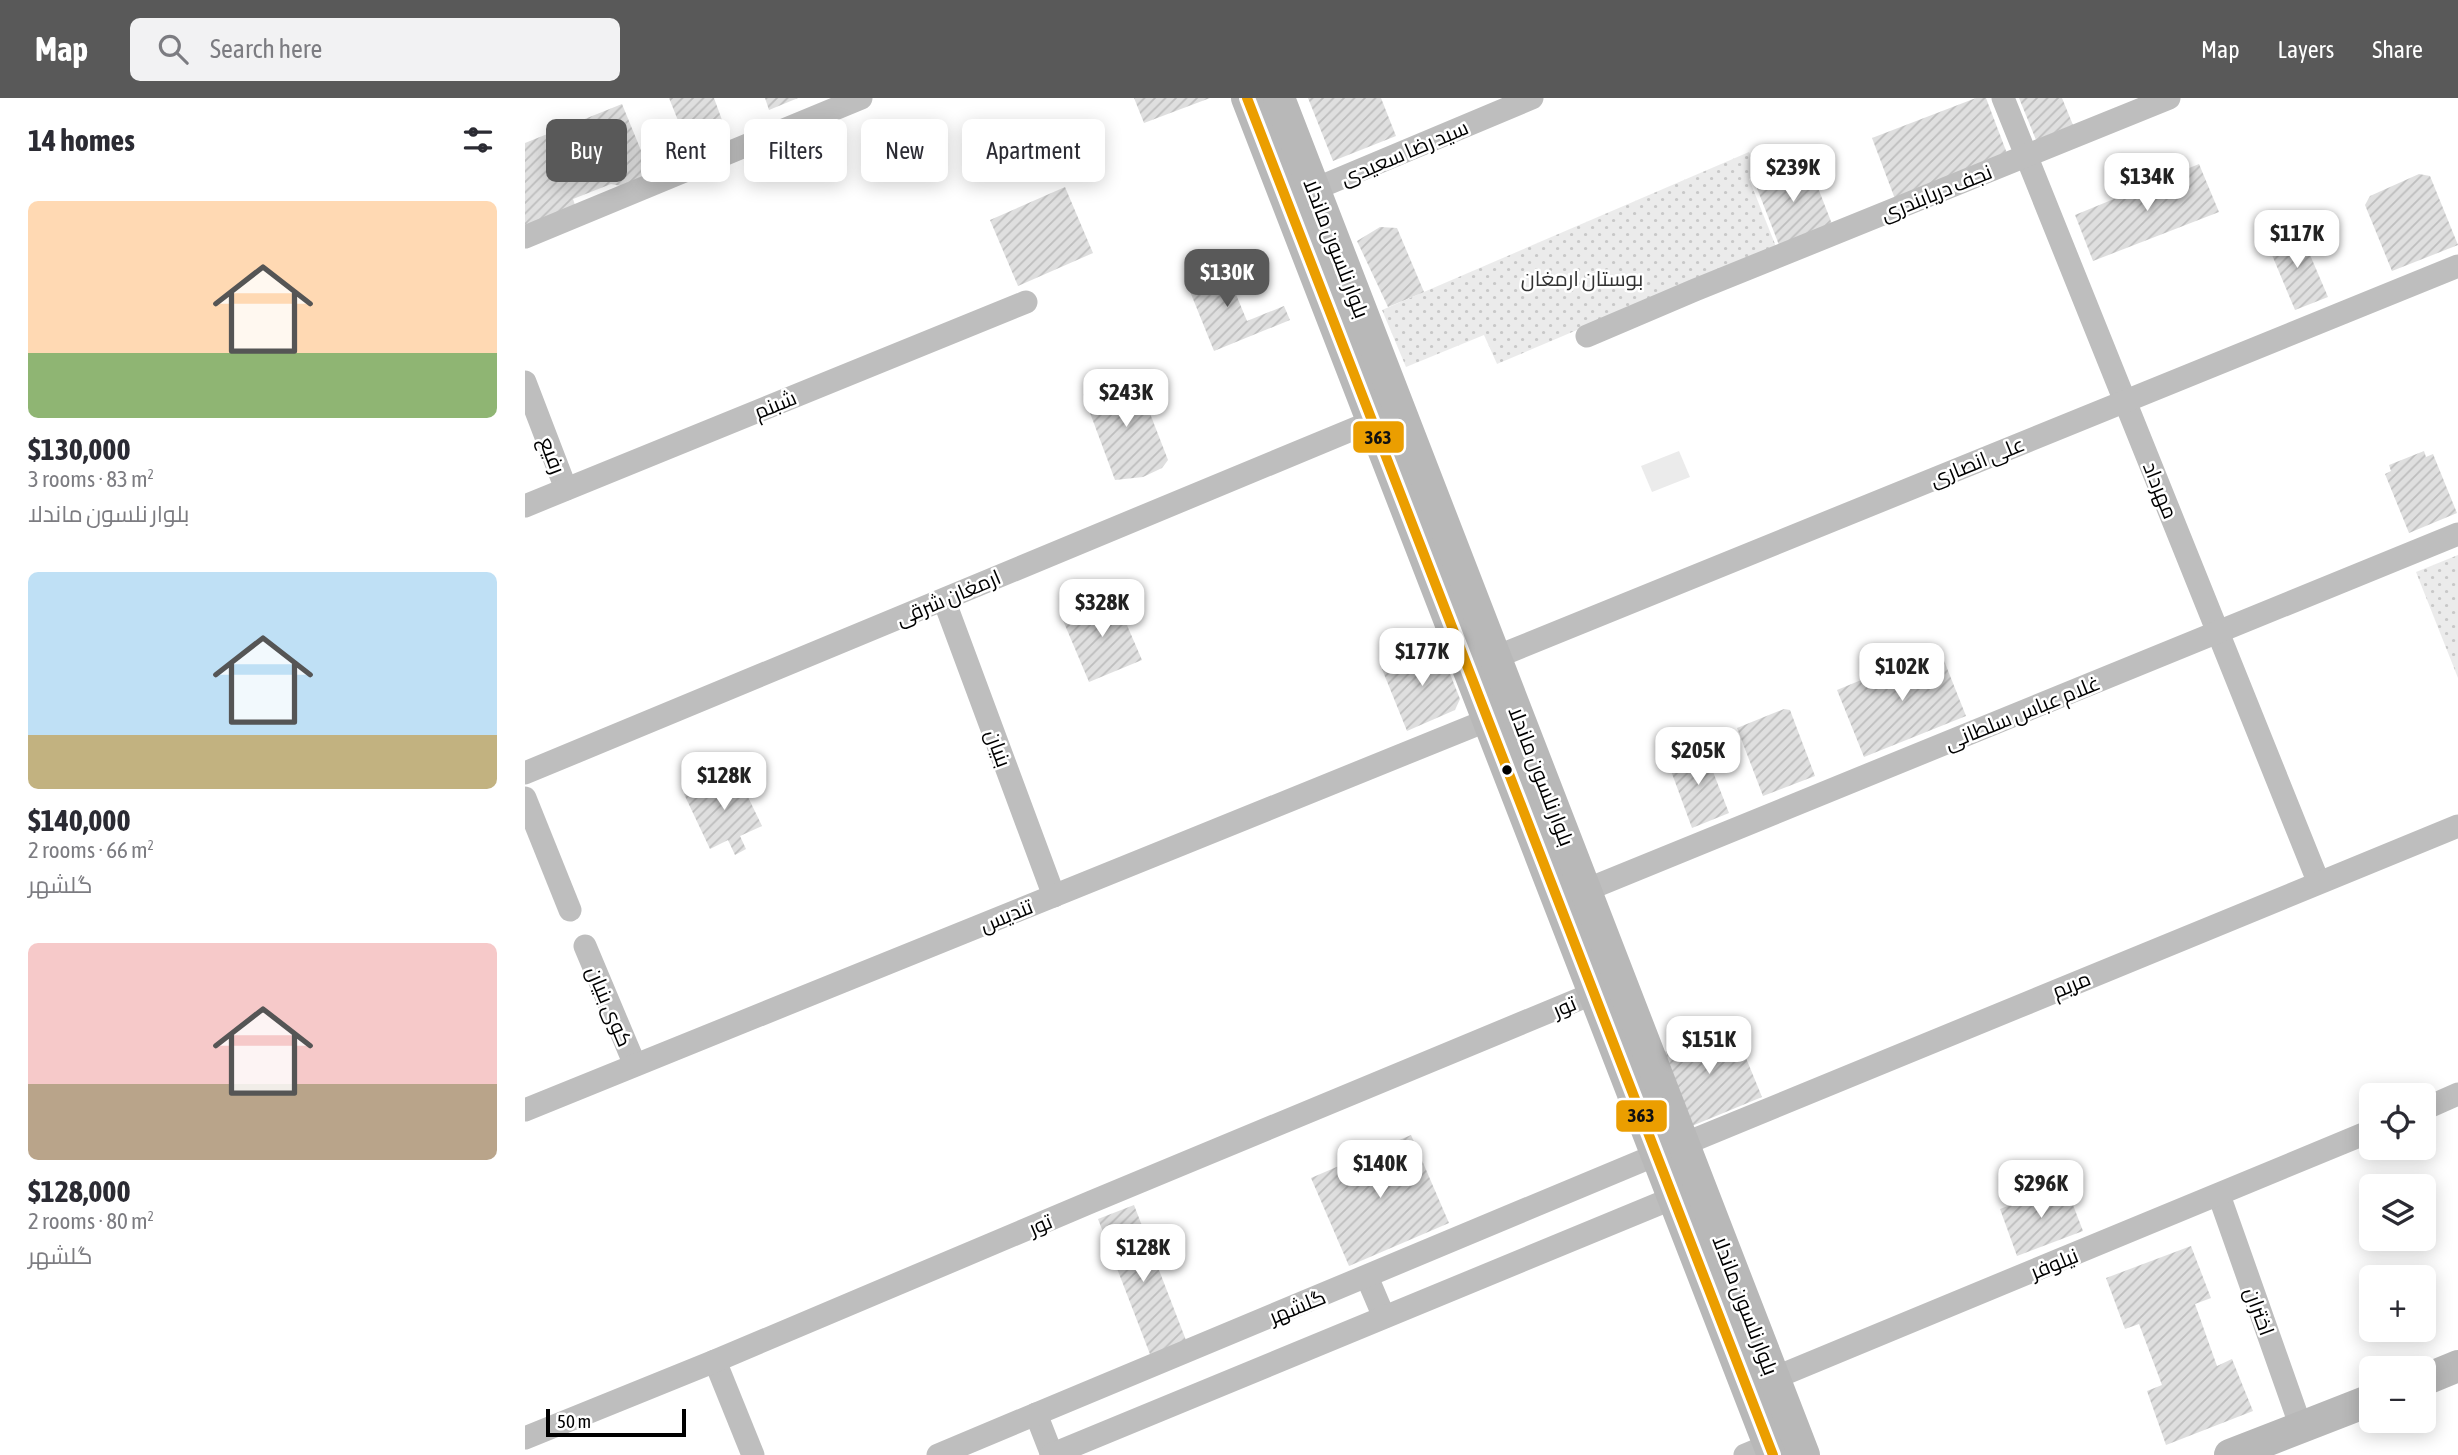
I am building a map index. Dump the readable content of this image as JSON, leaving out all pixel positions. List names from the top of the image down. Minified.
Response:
{"streets":{"main road":["بلوار نلسون ماندلا"],"street":["سید رضا سعیدی","نجف دریابندری","شبنم","رفیع","علی انصاری","مهرداد","ارمغان شرقی","غلام عباس سلطانی","بنیان","تندیس","مریم","کوی بنیان","تور","نیلوفر","گلشهر","اختران"]},"crossings":[["سید رضا سعیدی","بلوار نلسون ماندلا"],["نجف دریابندری","مهرداد"],["بلوار نلسون ماندلا","علی انصاری"],["بلوار نلسون ماندلا","ارمغان شرقی"],["بلوار نلسون ماندلا","غلام عباس سلطانی"],["بلوار نلسون ماندلا","تندیس"],["بلوار نلسون ماندلا","مریم"],["بلوار نلسون ماندلا","تور"],["بلوار نلسون ماندلا","نیلوفر"],["بلوار نلسون ماندلا","گلشهر"],["شبنم","رفیع"],["علی انصاری","مهرداد"],["مهرداد","غلام عباس سلطانی"],["مهرداد","مریم"],["ارمغان شرقی","بنیان"],["بنیان","تندیس"],["تندیس","کوی بنیان"],["مریم","گلشهر"],["نیلوفر","اختران"]],"parks":["بوستان ارمغان"],"lines":["transit line 363"],"scale_bar":"50 m","page":{"header":"Map","search":"Search here","nav":["Map","Layers","Share"],"heading":"14 homes","chip":["Buy","Rent","Filters","New","Apartment"],"price":["$239K","$134K","$117K","$130K","$243K","$328K","$177K","$102K","$205K","$128K","$151K","$140K","$296K","$128K"],"list":[{"name":"$130,000","note":"3 rooms · 83 m² · بلوار نلسون ماندلا"},{"name":"$140,000","note":"2 rooms · 66 m² · گلشهر"},{"name":"$128,000","note":"2 rooms · 80 m² · گلشهر"}],"map_buttons":["+","−"],"scale":"50 m"}}
